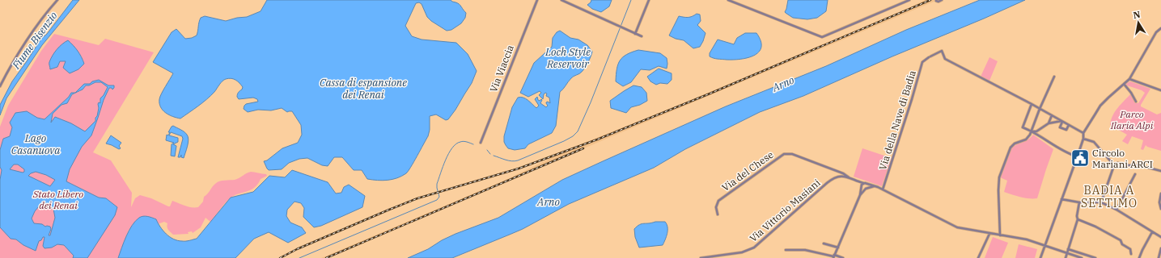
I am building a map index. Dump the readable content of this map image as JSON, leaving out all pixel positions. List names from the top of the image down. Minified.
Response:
{"streets":{"street":["Via Viaccia","Via della Nave di Badia","Via del Chese","Via Vittorio Masiani"]},"crossings":[["Via della Nave di Badia","Via del Chese"],["Via del Chese","Via Vittorio Masiani"]],"districts":["BADIA A SETTIMO"],"water":["Fiume Bisenzio","Loch Style Reservoir","Cassa di espansione dei Renai","Arno","Lago Casanuova"],"parks":["Parco Ilaria Alpi","Stato Libero dei Renai"],"places":{"public building":["Circolo Mariani ARCI"]},"north":"top"}
